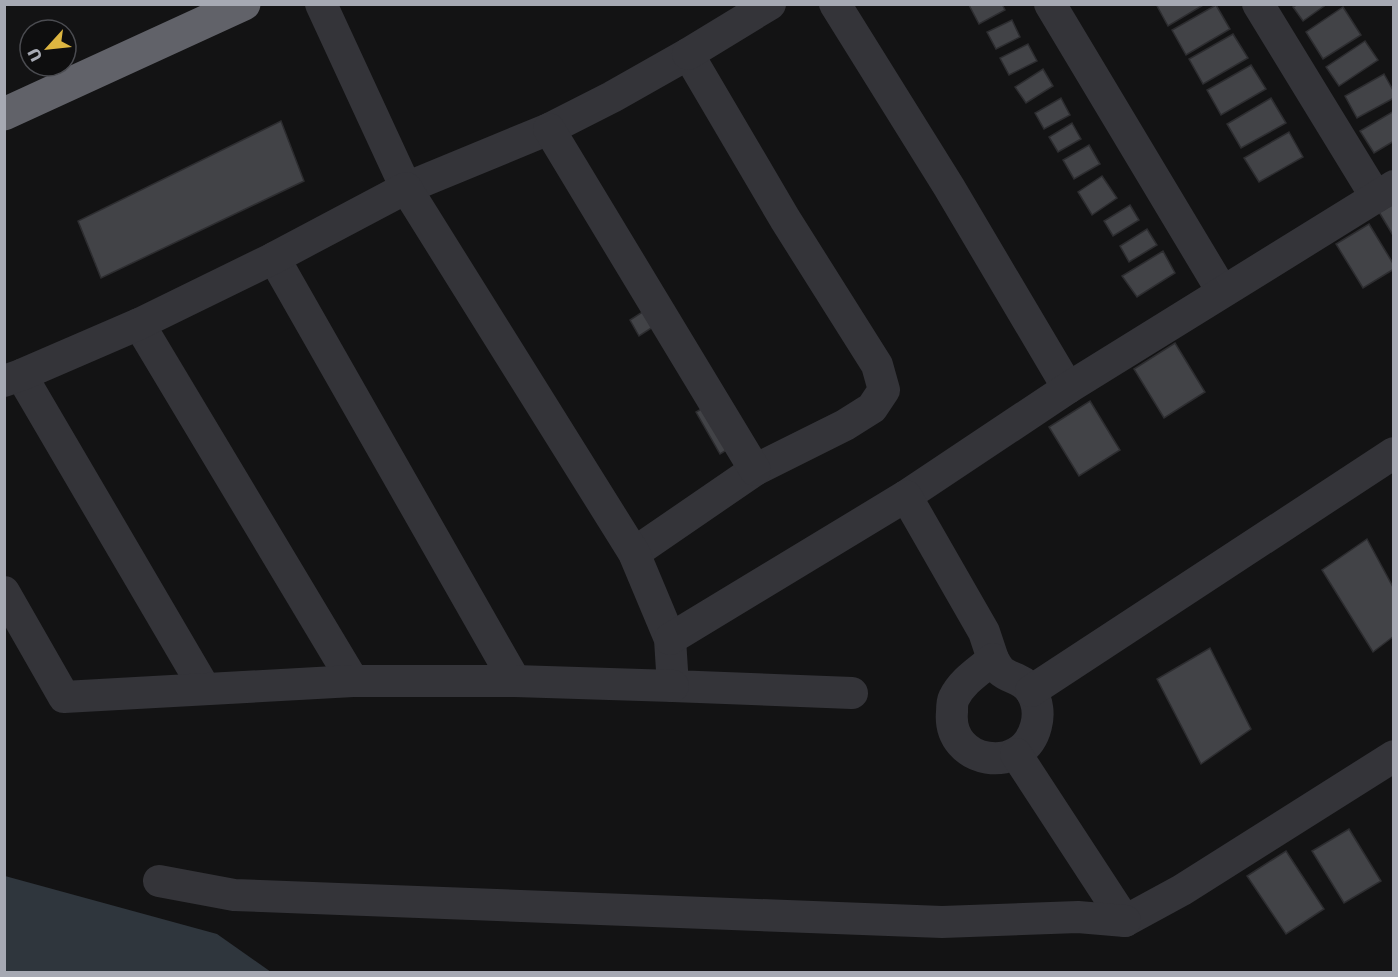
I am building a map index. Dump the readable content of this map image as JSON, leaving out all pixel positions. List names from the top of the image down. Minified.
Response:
{"north":"bottom left"}
